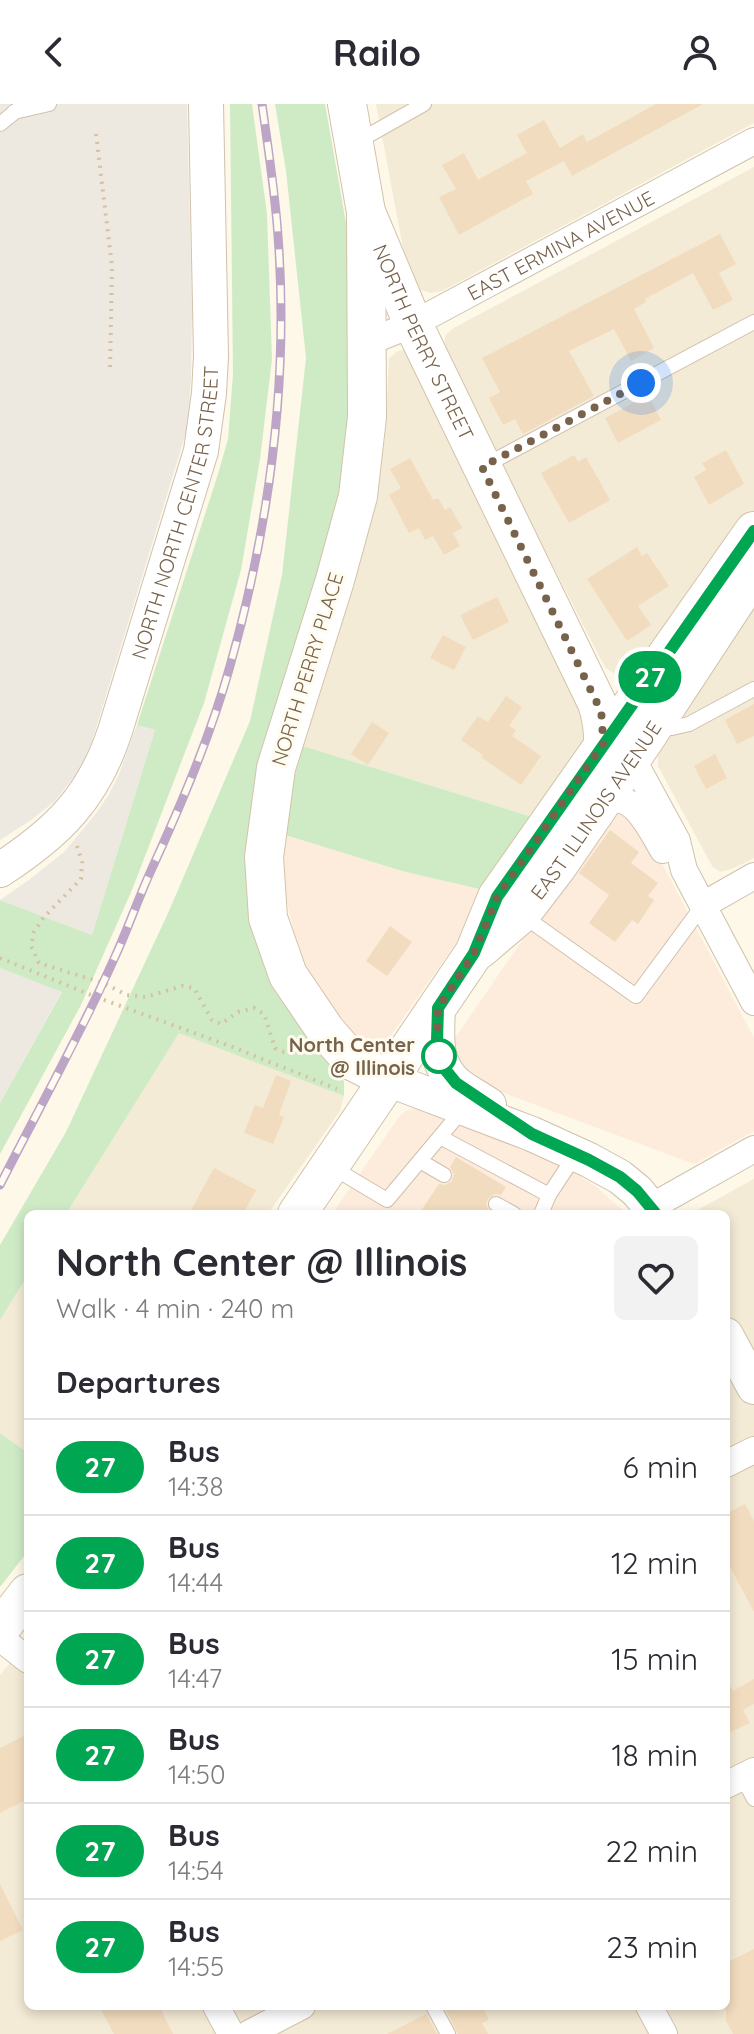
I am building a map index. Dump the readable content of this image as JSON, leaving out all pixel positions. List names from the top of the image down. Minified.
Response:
{"streets":{"main road":["NORTH PERRY STREET","NORTH PERRY PLACE","EAST ILLINOIS AVENUE"],"street":["EAST ERMINA AVENUE","NORTH NORTH CENTER STREET"]},"crossings":[["EAST ERMINA AVENUE","NORTH PERRY STREET"],["EAST ERMINA AVENUE","NORTH PERRY PLACE"],["NORTH PERRY STREET","NORTH PERRY PLACE"],["NORTH PERRY STREET","EAST ILLINOIS AVENUE"],["NORTH PERRY PLACE","EAST ILLINOIS AVENUE"]],"places":["North Center @ Illinois"],"lines":["bus line 27"],"page":{"header":"Railo","on_map":"27","heading":[["North Center @ Illinois","Walk · 4 min · 240 m"],"Departures"],"list":[{"mark":"27","name":"Bus","note":"14:38","value":"6 min"},{"mark":"27","name":"Bus","note":"14:44","value":"12 min"},{"mark":"27","name":"Bus","note":"14:47","value":"15 min"},{"mark":"27","name":"Bus","note":"14:50","value":"18 min"},{"mark":"27","name":"Bus","note":"14:54","value":"22 min"},{"mark":"27","name":"Bus","note":"14:55","value":"23 min"}]}}
